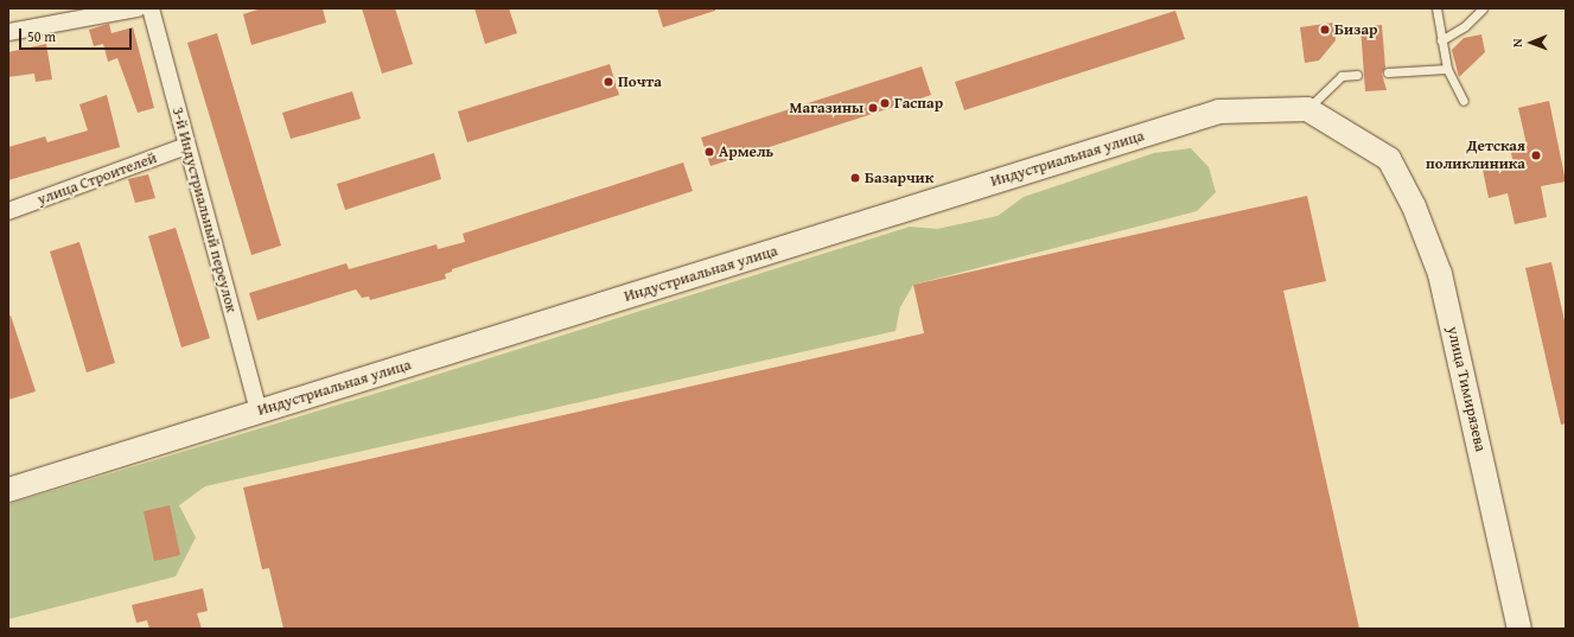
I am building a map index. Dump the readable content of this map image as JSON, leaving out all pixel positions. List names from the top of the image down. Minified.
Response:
{"streets":{"street":["Индустриальная улица","улица Строителей","3-й Индустриальный переулок","улица Тимирязева"]},"crossings":[["Индустриальная улица","3-й Индустриальный переулок"],["Индустриальная улица","улица Тимирязева"],["улица Строителей","3-й Индустриальный переулок"]],"places":["Бизар","Почта","Гаспар","Магазины","Армель","Детская поликлиника","Базарчик"],"scale_bar":"50 m","north":"left"}
